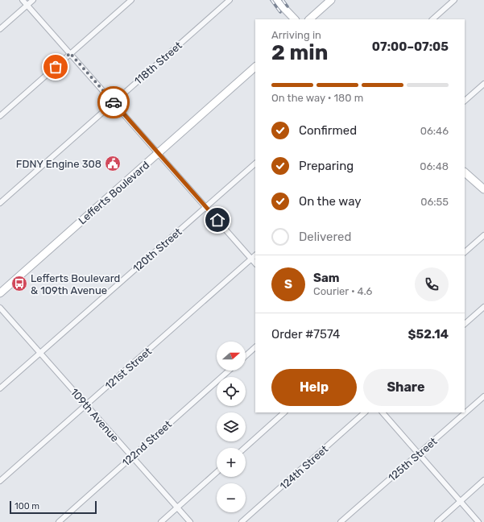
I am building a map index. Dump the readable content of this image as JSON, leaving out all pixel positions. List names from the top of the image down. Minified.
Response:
{"streets":{"street":["118th Street","Lefferts Boulevard","120th Street","121st Street","109th Avenue","122nd Street","125th Street","124th Street"]},"crossings":[["120th Street","109th Avenue"],["121st Street","109th Avenue"],["109th Avenue","122nd Street"]],"places":{"public building":["FDNY Engine 308"],"bus stop":["Lefferts Boulevard & 109th Avenue"]},"scale_bar":"100 m","north":"right","page":{"heading":["2 min","Arriving in","07:00–07:05"],"panel":["Sam","Courier · 4.6","Order #7574","$52.14"],"bar":"On the way · 180 m","list":[["Confirmed","06:46"],["Preparing","06:48"],["On the way","06:55"],"Delivered"],"round":"S","map_buttons":["+","−"],"buttons":["Help","Share"],"scale":"100 m"}}
